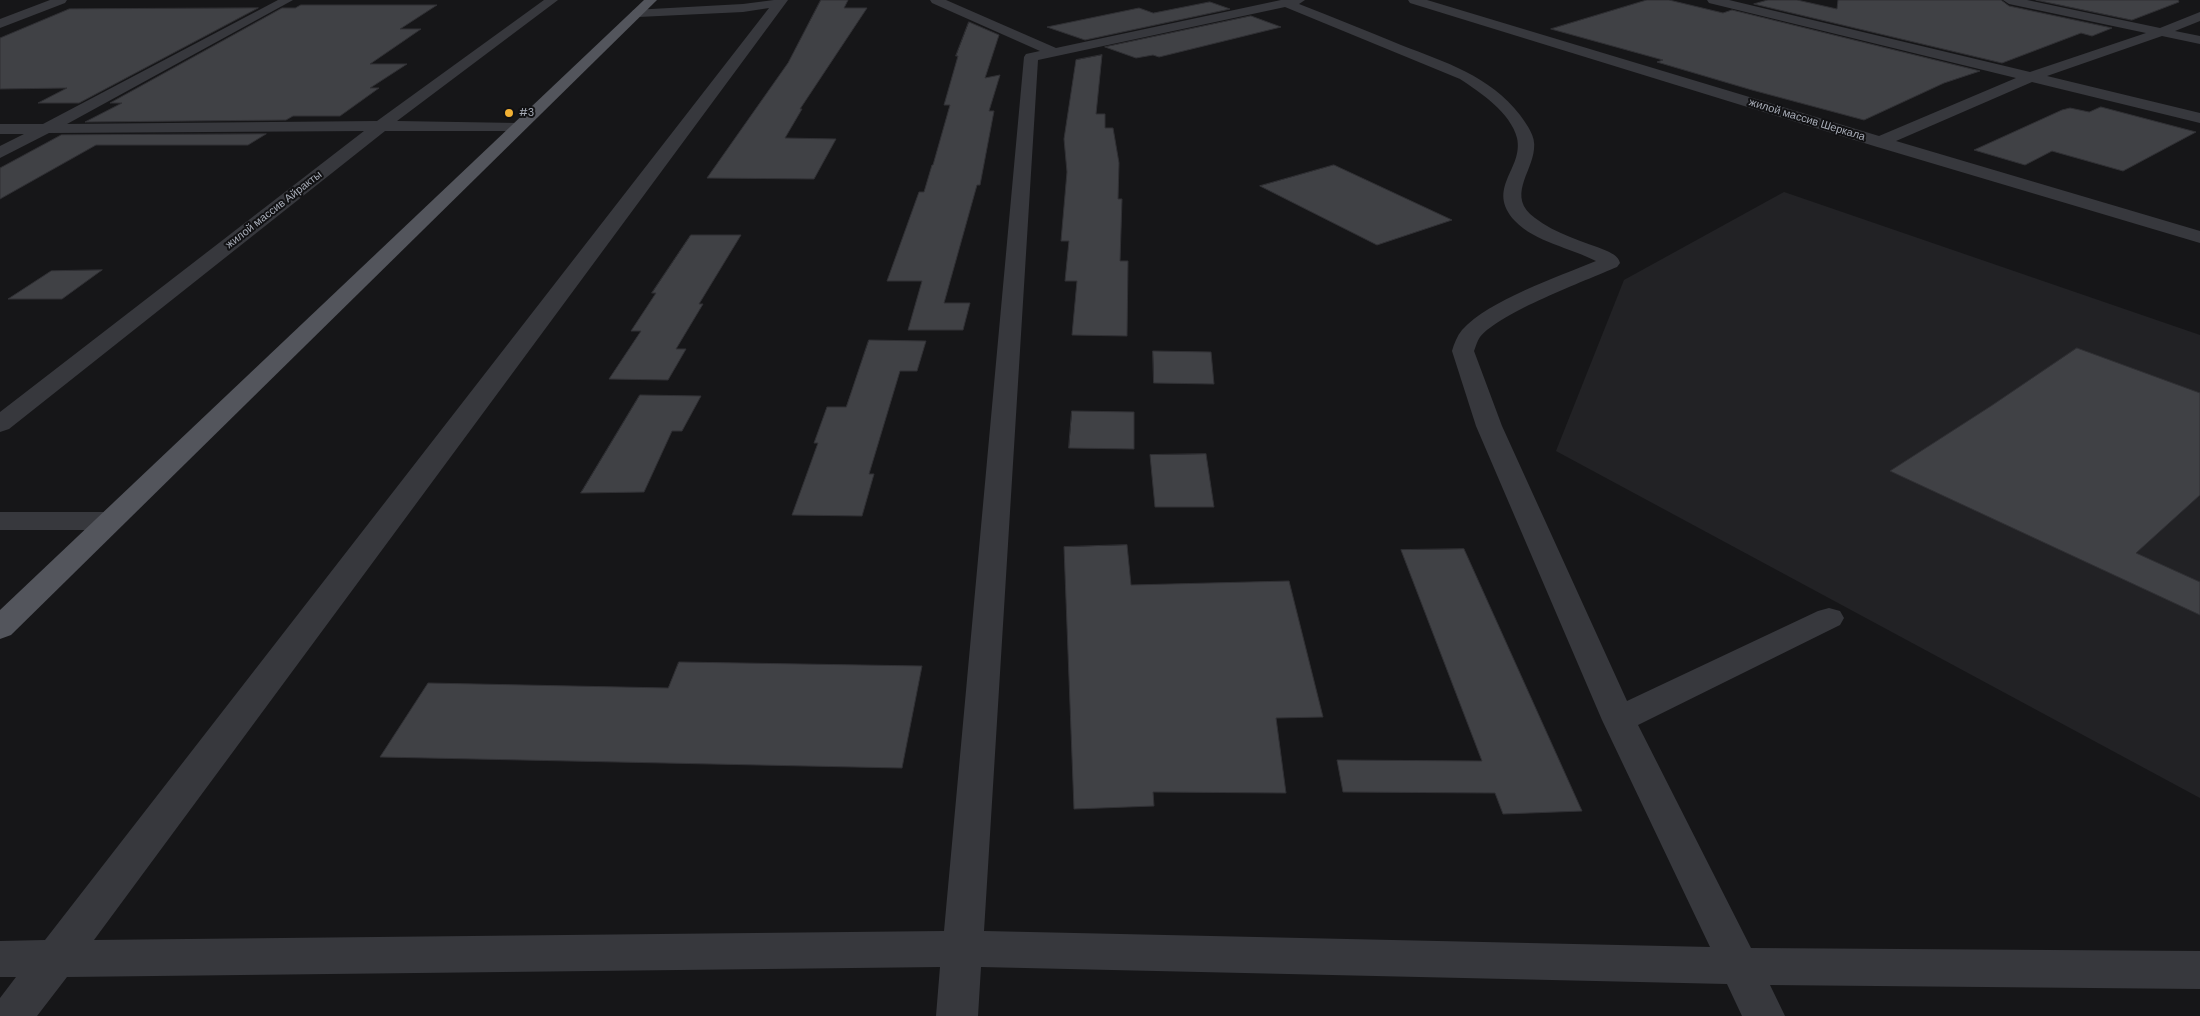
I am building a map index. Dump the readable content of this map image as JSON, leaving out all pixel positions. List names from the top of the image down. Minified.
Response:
{"streets":{"street":["жилой массив Шеркала","жилой массив Айракты"]},"places":["#3"]}
